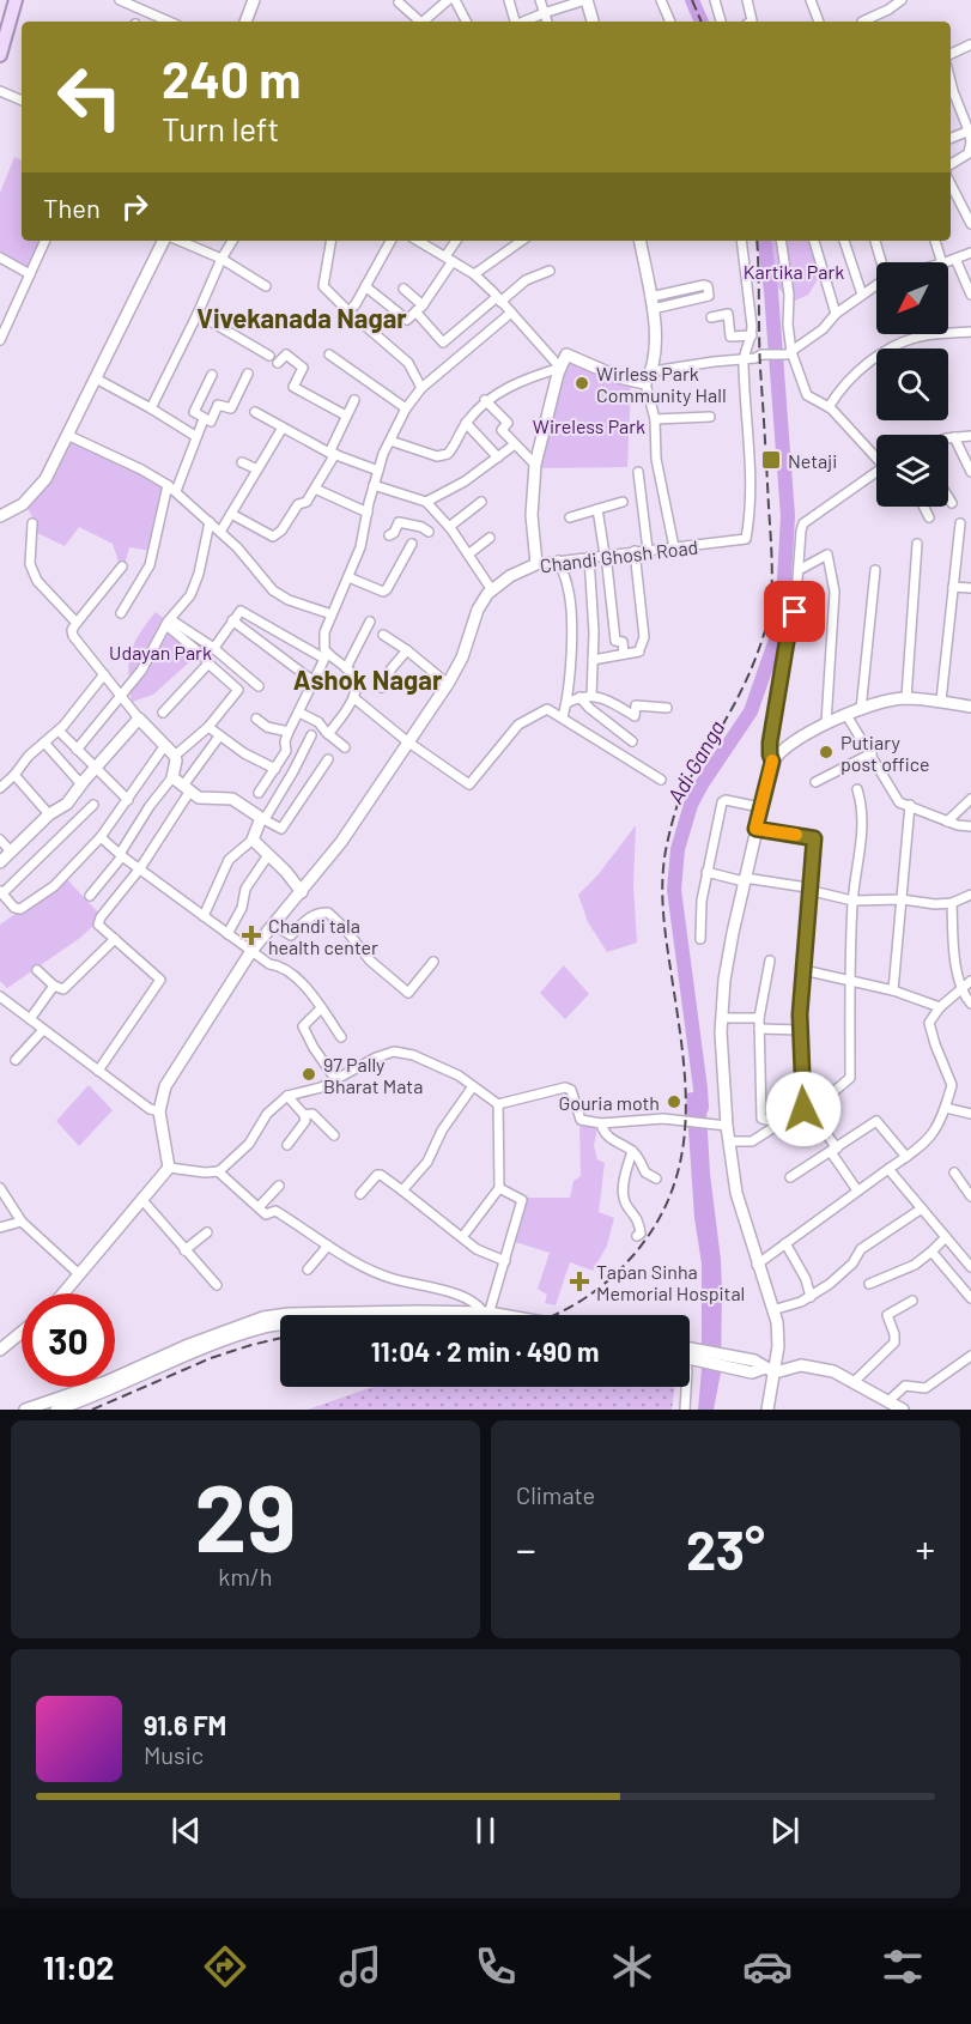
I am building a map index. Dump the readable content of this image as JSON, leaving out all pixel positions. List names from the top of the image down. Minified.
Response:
{"streets":{"street":["Chandi Ghosh Road"]},"districts":["Vivekanada Nagar","Ashok Nagar"],"water":["Adi Ganga"],"parks":["Kartika Park","Wireless Park","Udayan Park"],"places":{"other":["Wirless Park Community Hall","Putiary post office","97 Pally Bharat Mata","Gouria moth"],"transit":["Netaji"],"health":["Chandi tala health center","Tapan Sinha Memorial Hospital"]},"north":"bottom left","page":{"turn":["240 m","Turn left"],"then":"Then","limit":"30","trip":"11:04 · 2 min · 490 m","tile":[["29","km/h"],"Climate"],"heat":["−","23°","+"],"song":["91.6 FM","Music"],"tabs":"11:02"}}
